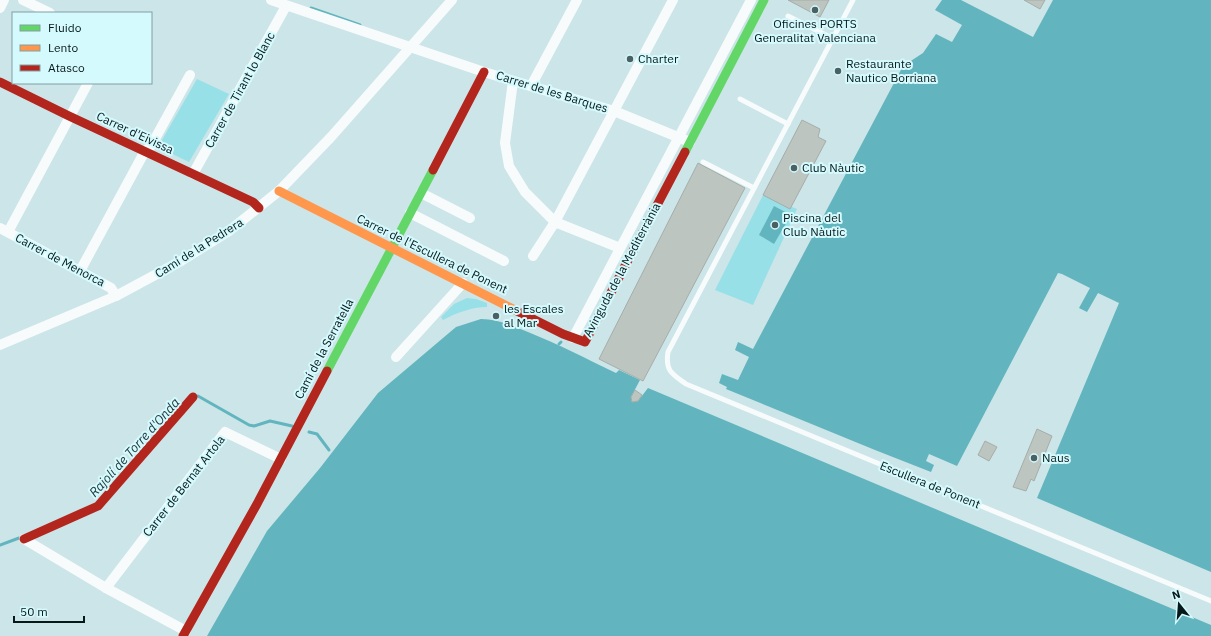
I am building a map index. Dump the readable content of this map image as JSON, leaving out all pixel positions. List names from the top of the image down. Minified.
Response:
{"streets":{"street":["Carrer de Tirant lo Blanc","Carrer de les Barques","Carrer d'Eivissa","Camí de la Pedrera","Carrer de l'Escullera de Ponent","Carrer de Menorca","Avinguda de la Mediterrània","Camí de la Serratella","Carrer de Bernat Artola"],"lane":["Escullera de Ponent"]},"crossings":[["Carrer de Tirant lo Blanc","Carrer de les Barques"],["Carrer de Tirant lo Blanc","Carrer d'Eivissa"],["Carrer de les Barques","Camí de la Pedrera"],["Carrer de les Barques","Avinguda de la Mediterrània"],["Carrer de les Barques","Camí de la Serratella"],["Carrer d'Eivissa","Camí de la Pedrera"],["Camí de la Pedrera","Carrer de l'Escullera de Ponent"],["Camí de la Pedrera","Carrer de Menorca"],["Carrer de l'Escullera de Ponent","Avinguda de la Mediterrània"],["Carrer de l'Escullera de Ponent","Camí de la Serratella"],["Camí de la Serratella","Carrer de Bernat Artola"]],"water":["Rajolí de Torre d'Onda"],"places":["Oficines PORTS Generalitat Valenciana","Charter","Restaurante Nautico Borriana","Club Nàutic","Piscina del Club Nàutic","les Escales al Mar","Naus"],"legend":["Fluido","Lento","Atasco"],"scale_bar":"50 m","north":"top"}
